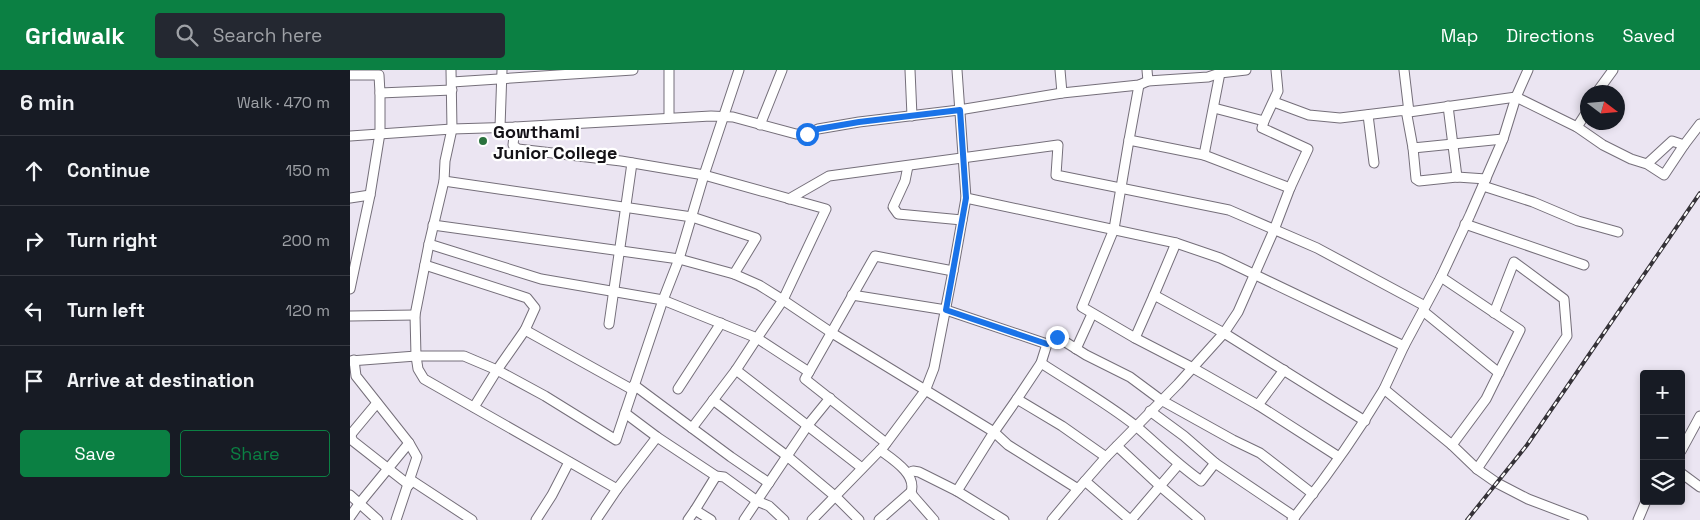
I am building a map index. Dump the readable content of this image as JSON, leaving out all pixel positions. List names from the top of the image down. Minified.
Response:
{"places":["Gowthami Junior College"],"north":"right","page":{"header":"Gridwalk","search":"Search here","nav":["Map","Directions","Saved"],"heading":["6 min","Walk · 470 m"],"list":[["Continue","150 m"],["Turn right","200 m"],["Turn left","120 m"],"Arrive at destination"],"map_buttons":["+","−"],"buttons":["Save","Share"]}}
